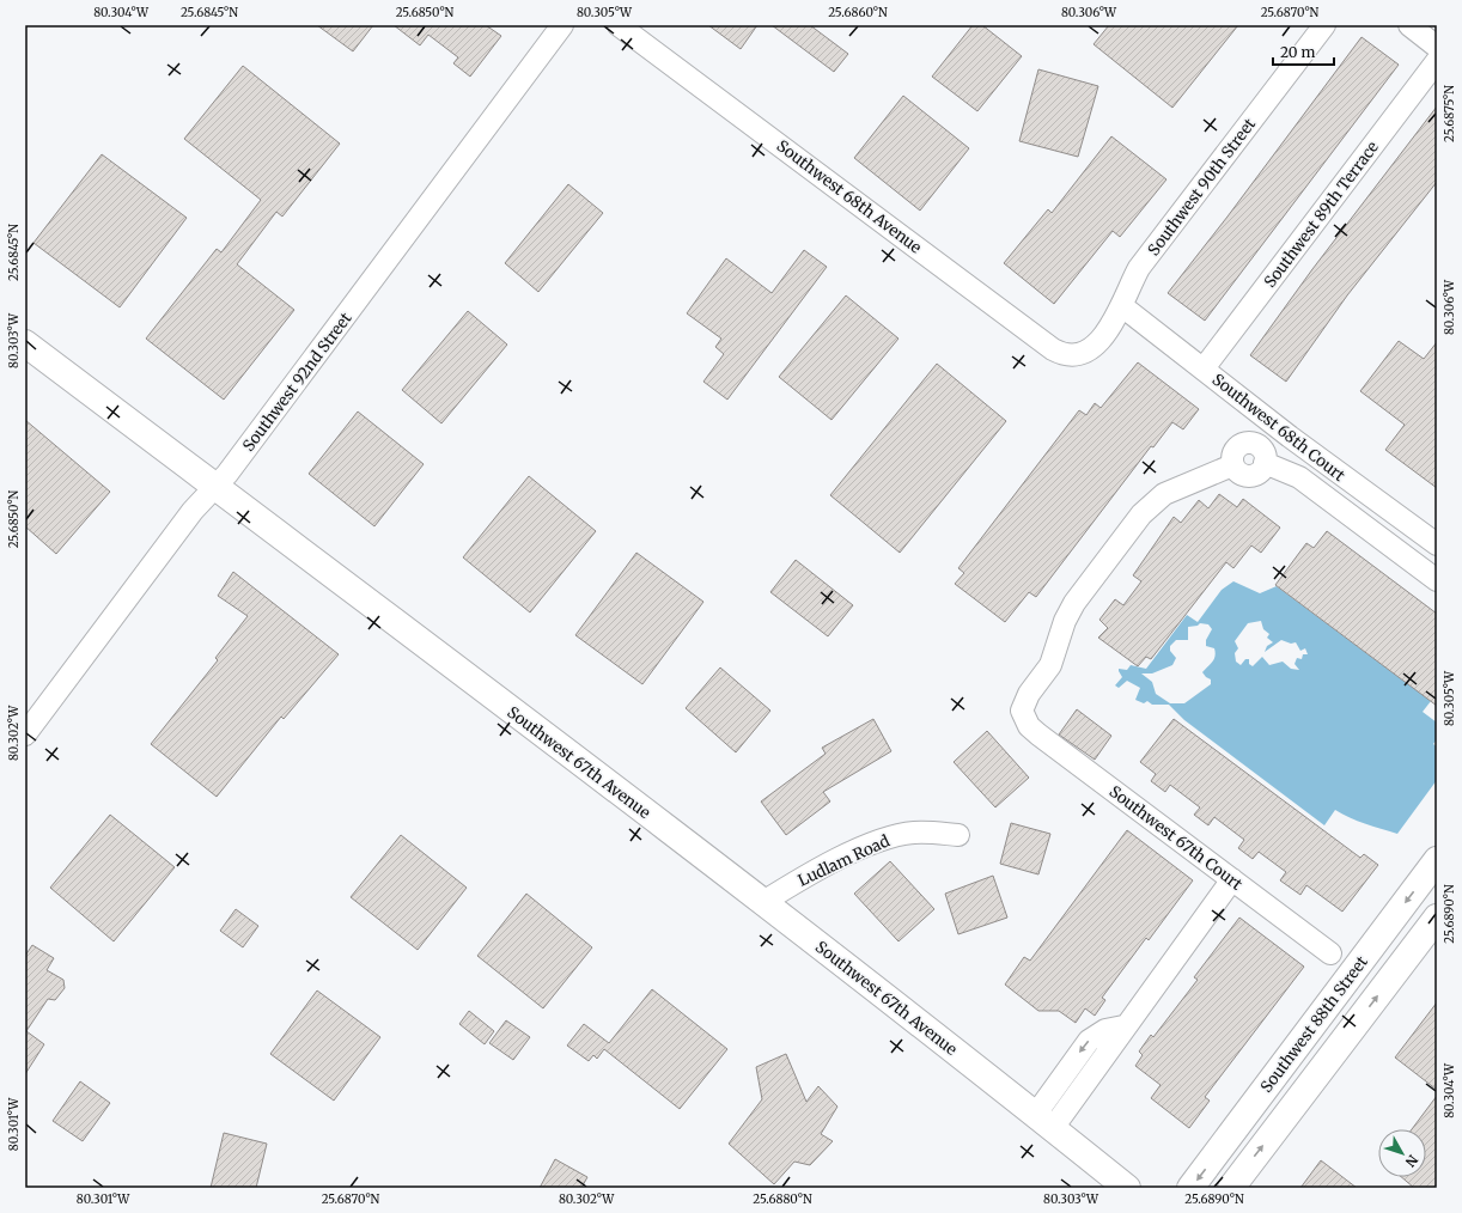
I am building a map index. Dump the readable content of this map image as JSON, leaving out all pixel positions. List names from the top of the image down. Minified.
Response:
{"streets":{"main road":["Southwest 67th Avenue","Southwest 88th Street"],"street":["Southwest 90th Street","Southwest 68th Avenue","Southwest 89th Terrace","Southwest 92nd Street","Southwest 68th Court","Southwest 67th Court","Ludlam Road"]},"crossings":[["Southwest 90th Street","Southwest 68th Avenue"],["Southwest 90th Street","Southwest 68th Court"],["Southwest 89th Terrace","Southwest 68th Court"],["Southwest 92nd Street","Southwest 67th Avenue"],["Southwest 67th Avenue","Ludlam Road"]],"scale_bar":"20 m","north":"bottom right","coordinates":["80.304°W","25.6845°N","25.6850°N","80.305°W","25.6860°N","80.306°W","25.6870°N","25.6875°N","80.303°W","80.302°W","25.6890°N","80.301°W","25.6880°N"]}
